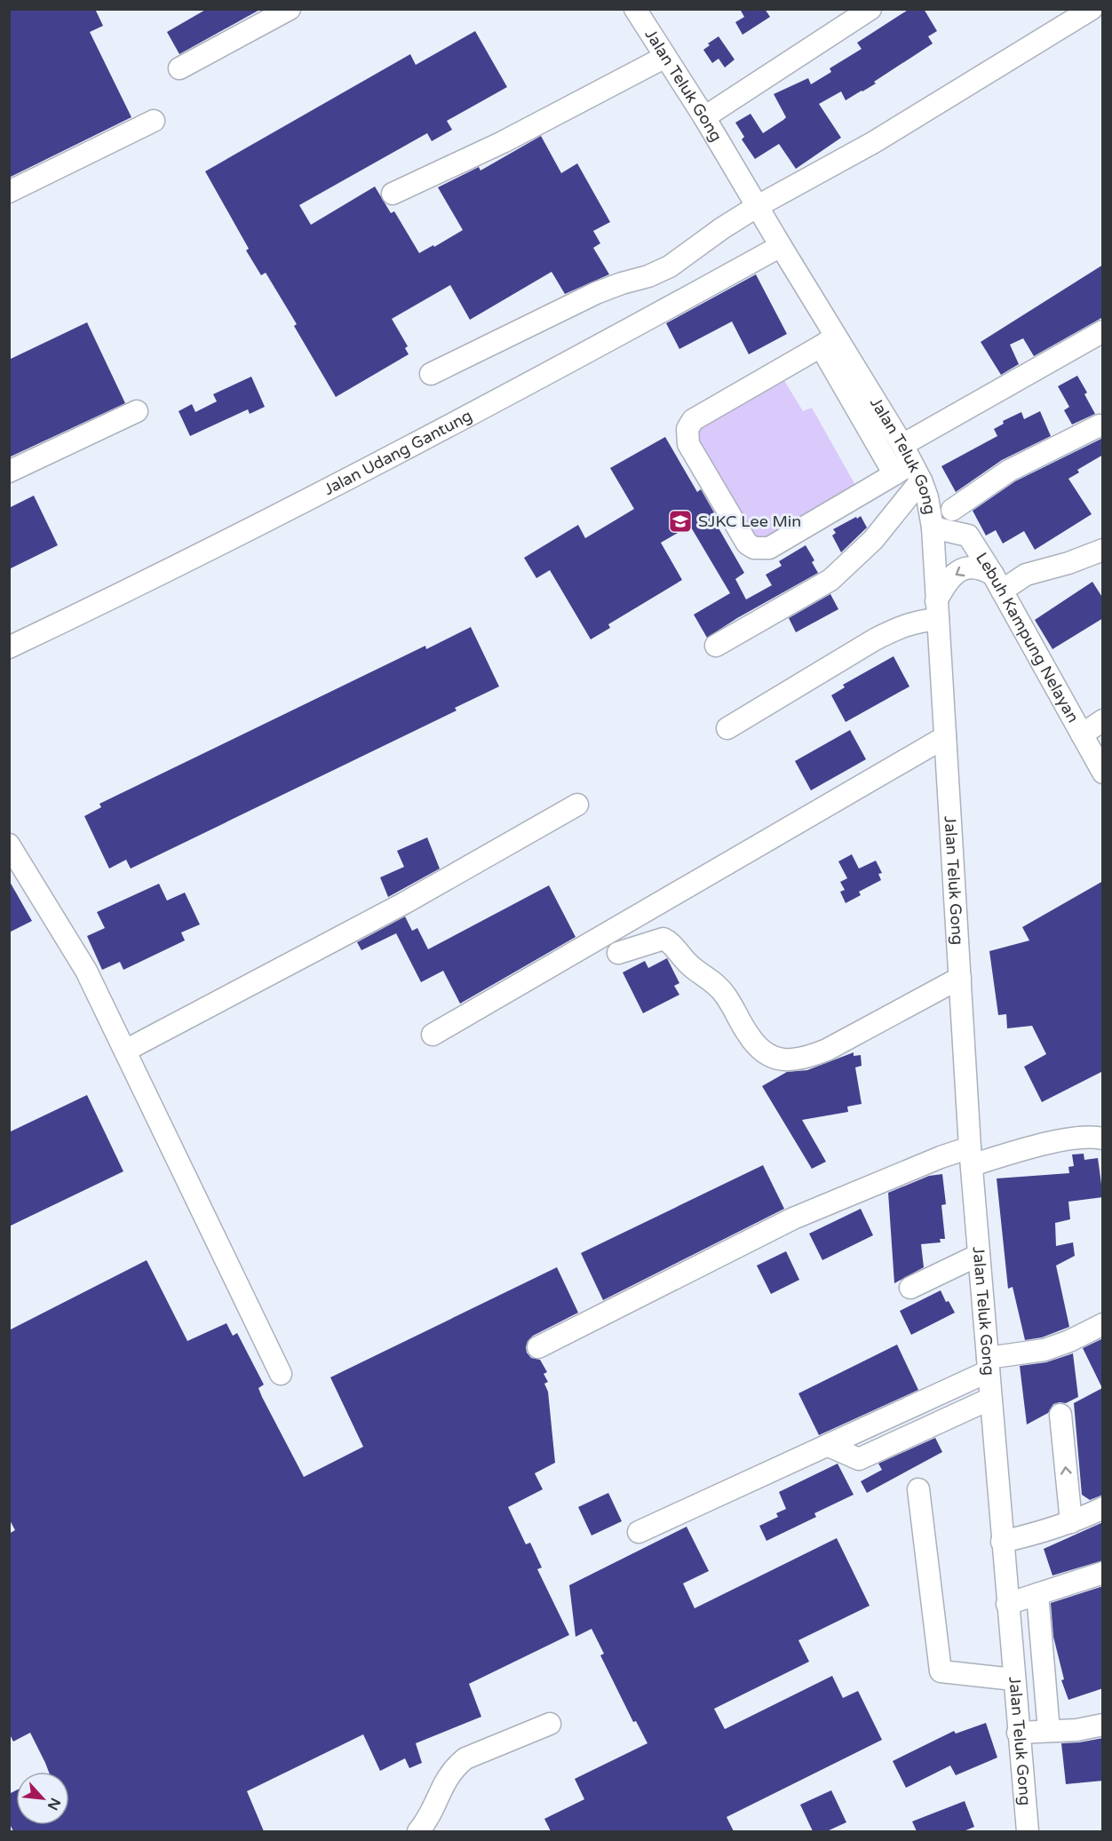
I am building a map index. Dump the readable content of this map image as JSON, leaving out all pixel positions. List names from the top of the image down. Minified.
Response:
{"streets":{"street":["Jalan Teluk Gong","Jalan Udang Gantung","Lebuh Kampung Nelayan"]},"crossings":[["Jalan Teluk Gong","Jalan Udang Gantung"],["Jalan Teluk Gong","Lebuh Kampung Nelayan"]],"places":{"school or university":["SJKC Lee Min"]},"north":"bottom right"}
